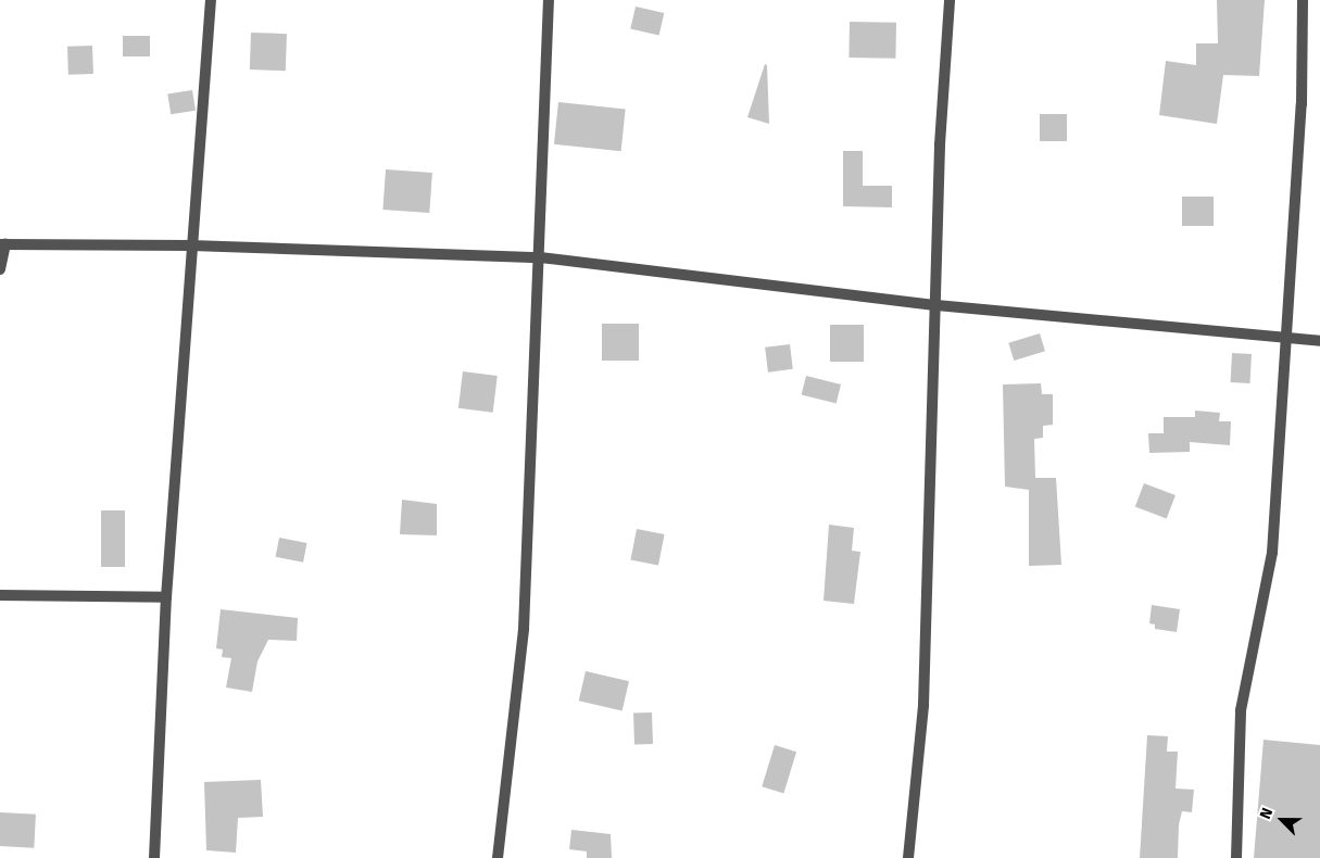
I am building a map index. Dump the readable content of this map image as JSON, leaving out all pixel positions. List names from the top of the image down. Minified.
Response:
{"north":"top left"}
